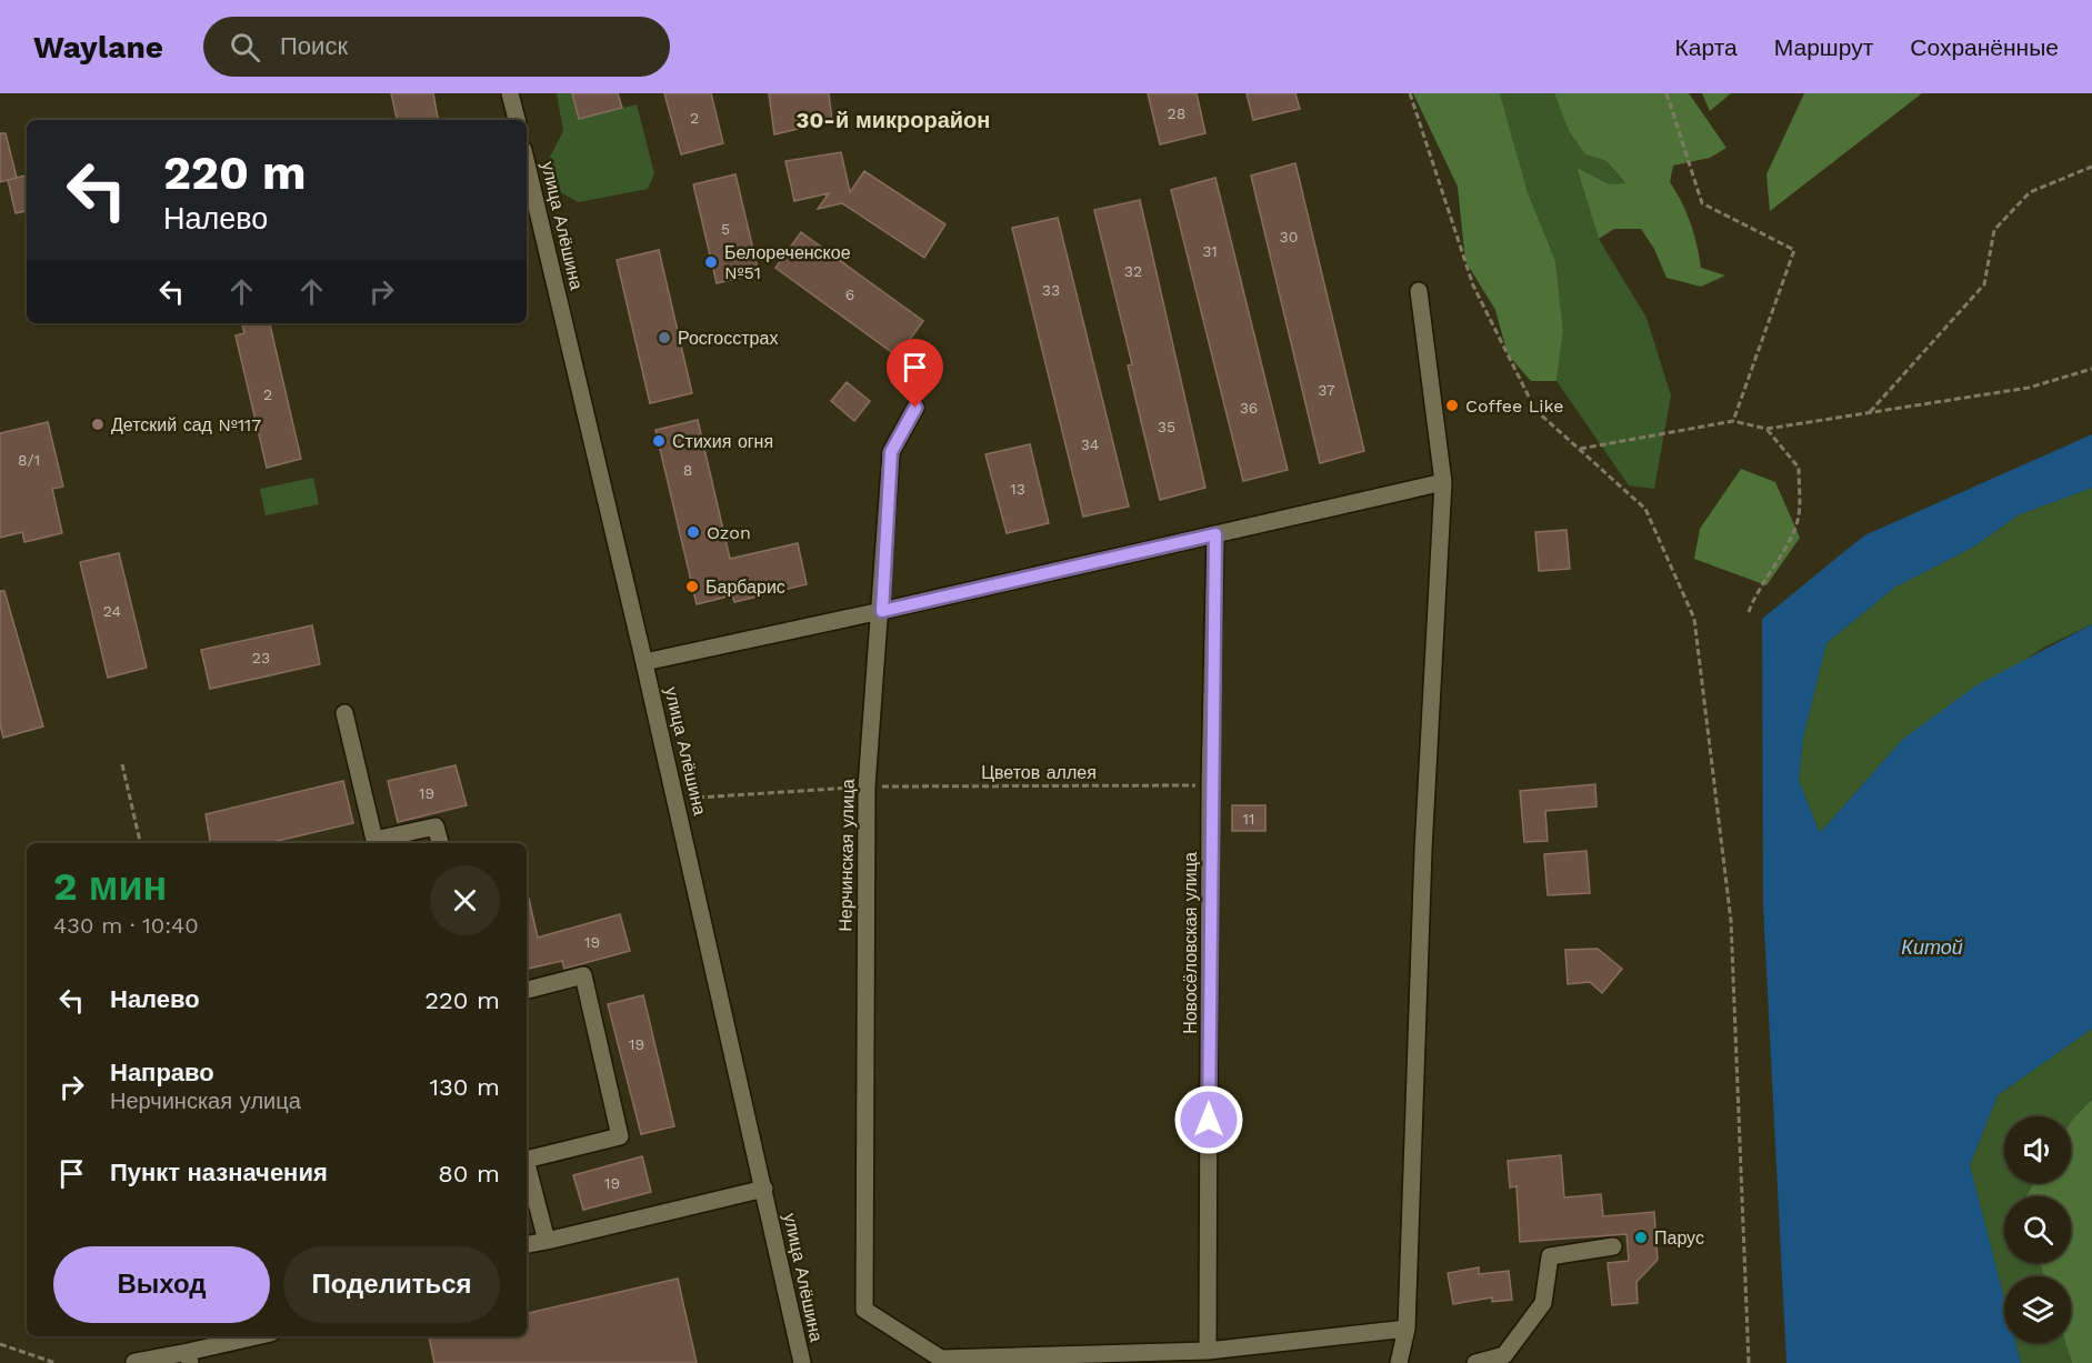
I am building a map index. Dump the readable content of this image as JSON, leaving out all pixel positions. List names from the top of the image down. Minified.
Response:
{"streets":{"street":["улица Алёшина","Нерчинская улица","Новосёловская улица"],"path":["Цветов аллея"]},"crossings":[["Цветов аллея","Нерчинская улица"],["Цветов аллея","Новосёловская улица"],["Нерчинская улица","Новосёловская улица"]],"districts":["30-й микрорайон"],"water":["Китой"],"places":["Белореченское №51","Росгосстрах","Coffee Like","Детский сад №117","Стихия огня","Ozon","Барбарис","Парус"],"house_numbers":["28","2","5","30","31","32","33","6","37","2","36","35","34","8/1","8","13","24","23","19","11","19","19","19"],"page":{"header":"Waylane","search":"Поиск","nav":["Карта","Маршрут","Сохранённые"],"turn":["220 m","Налево"],"heading":["2 мин","430 m · 10:40"],"list":[{"name":"Налево","value":"220 m"},{"name":"Направо","note":"Нерчинская улица","value":"130 m"},{"name":"Пункт назначения","value":"80 m"}],"buttons":["Выход","Поделиться"]}}
